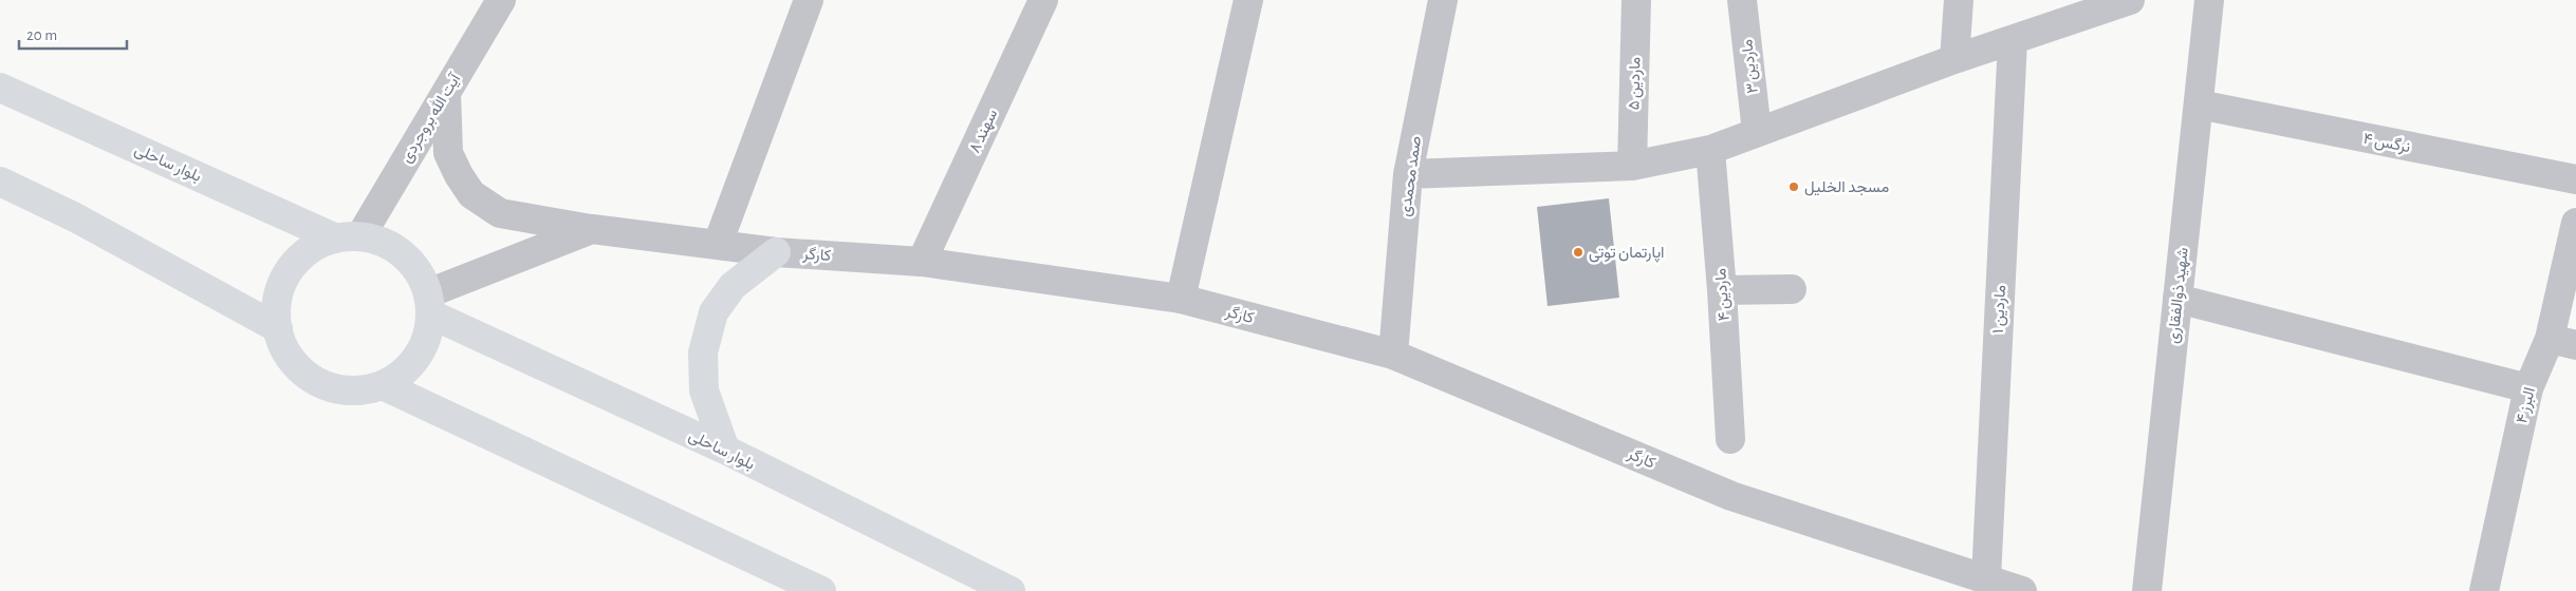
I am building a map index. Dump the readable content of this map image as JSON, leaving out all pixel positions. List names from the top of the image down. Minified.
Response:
{"streets":{"main road":["بلوار ساحلی"],"street":["ماردین ۳","ماردین ۵","آیت الله بروجردی","سهند ۸","نرگس ۴","صمد محمدی","کارگر","ماردین ۴","شهید ذوالفقاری","ماردین ۱","البرز ۴"]},"crossings":[["آیت الله بروجردی","بلوار ساحلی"],["آیت الله بروجردی","کارگر"],["سهند ۸","کارگر"],["نرگس ۴","شهید ذوالفقاری"],["بلوار ساحلی","کارگر"],["صمد محمدی","کارگر"],["کارگر","ماردین ۱"]],"places":["مسجد الخلیل","اپارتمان توتی"],"scale_bar":"20 m"}
